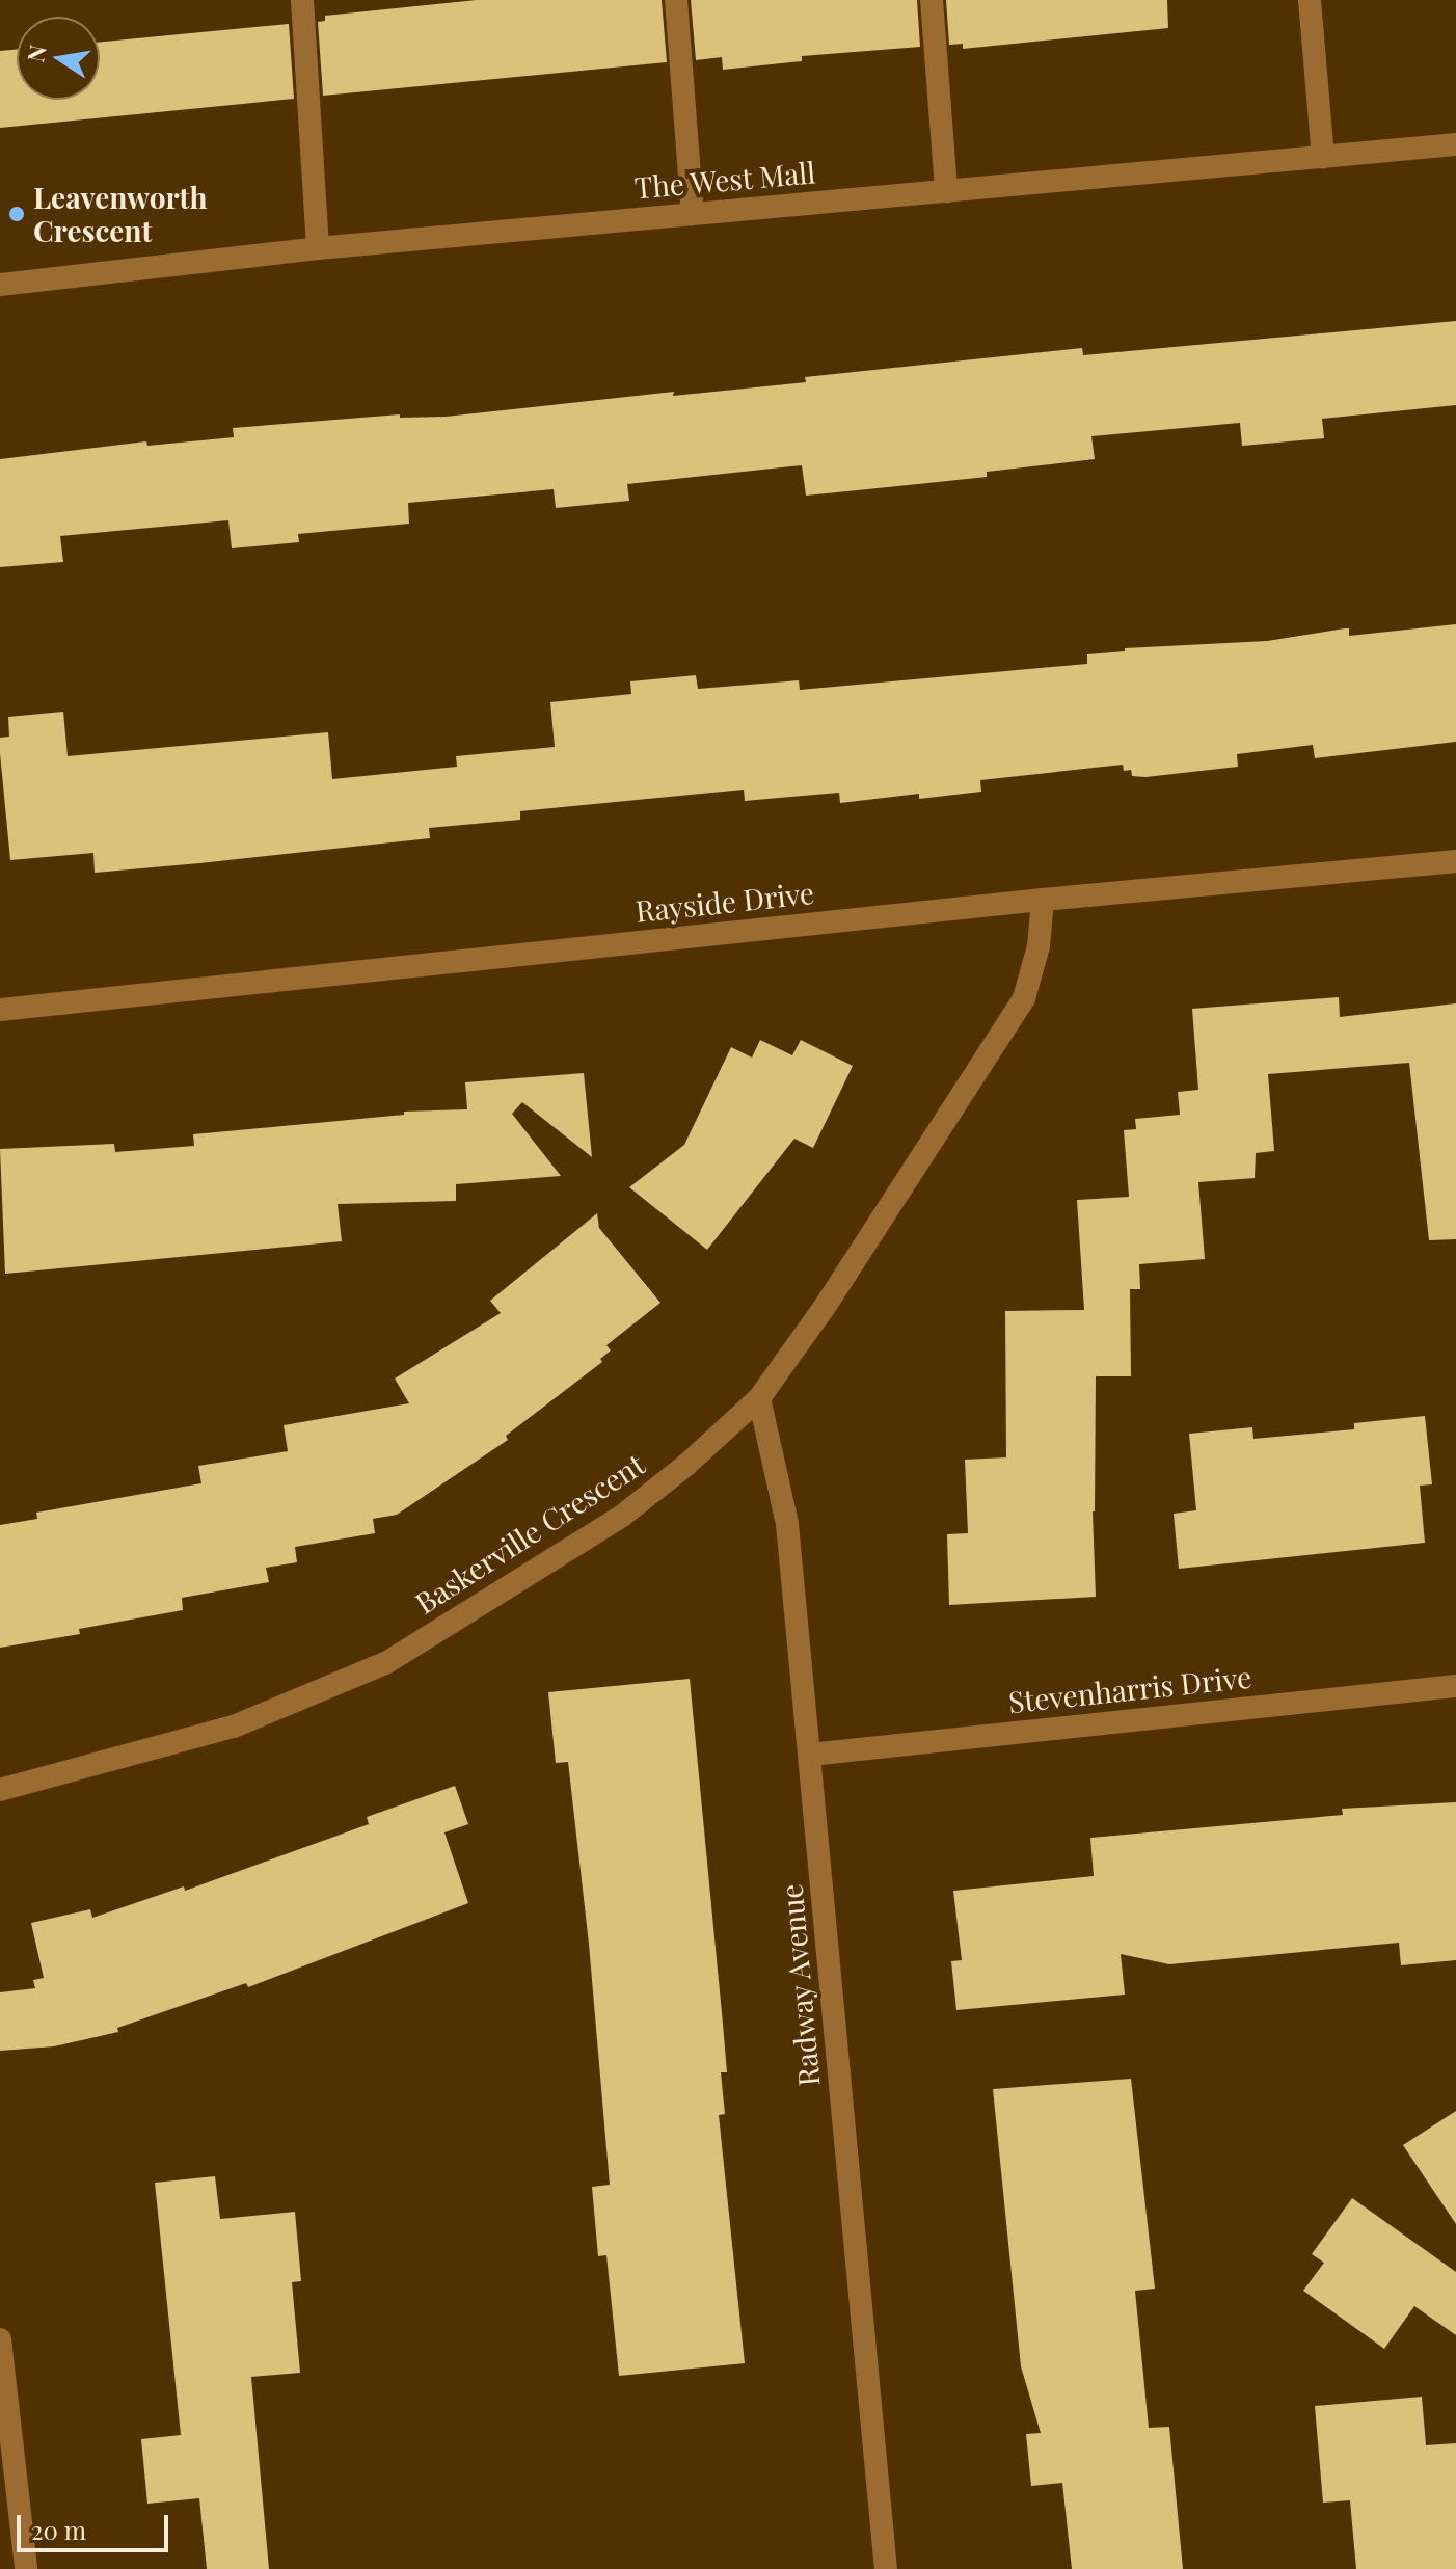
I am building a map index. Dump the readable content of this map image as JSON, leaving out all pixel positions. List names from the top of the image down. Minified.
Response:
{"streets":{"street":["The West Mall","Rayside Drive","Baskerville Crescent","Stevenharris Drive","Radway Avenue"]},"crossings":[["Rayside Drive","Baskerville Crescent"],["Baskerville Crescent","Radway Avenue"],["Stevenharris Drive","Radway Avenue"]],"places":["Leavenworth Crescent"],"scale_bar":"20 m","north":"left"}
